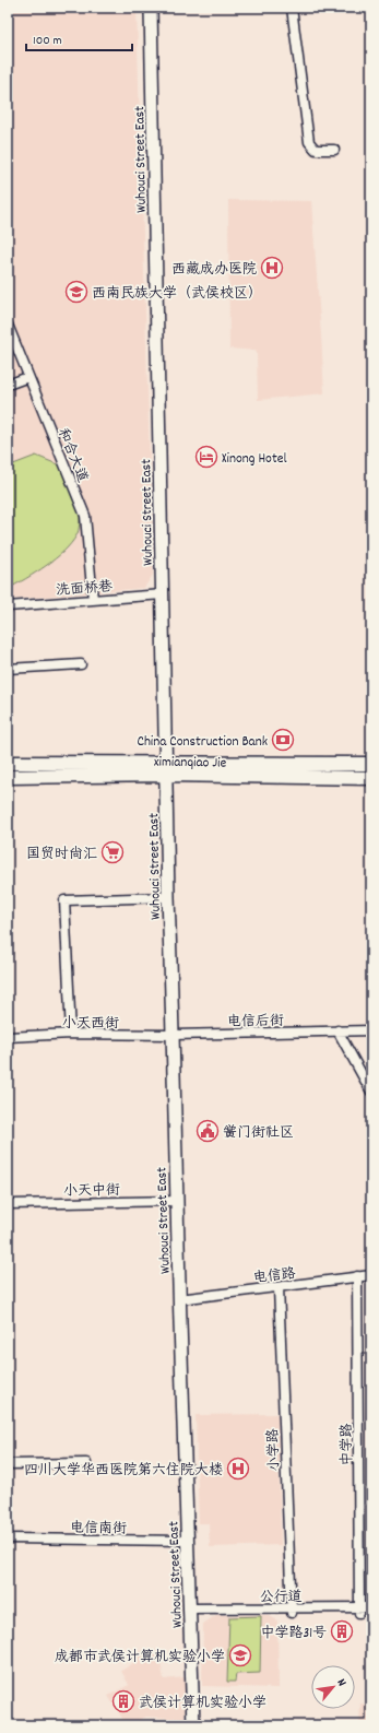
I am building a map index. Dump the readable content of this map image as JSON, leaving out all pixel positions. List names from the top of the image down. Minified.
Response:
{"streets":{"main road":["ximianqiao Jie"],"street":["Wuhouci Street East","和合大道","洗面桥巷","电信后街","小天西街","小天中街","电信路","中学路","小学路","电信南街","公行道"]},"crossings":[["Wuhouci Street East","洗面桥巷"],["Wuhouci Street East","ximianqiao Jie"],["Wuhouci Street East","电信后街"],["Wuhouci Street East","小天西街"],["Wuhouci Street East","小天中街"],["Wuhouci Street East","电信路"],["Wuhouci Street East","电信南街"],["Wuhouci Street East","公行道"],["和合大道","洗面桥巷"],["电信后街","小天西街"],["电信路","中学路"],["电信路","小学路"],["中学路","公行道"],["小学路","公行道"]],"places":{"hospital":["西藏成办医院","四川大学华西医院第六住院大楼"],"school or university":["西南民族大学（武侯校区）","成都市武侯计算机实验小学"],"hotel":["Xinong Hotel"],"bank":["China Construction Bank"],"supermarket":["国贸时尚汇"],"public building":["黉门街社区"],"building":["中学路31号","武侯计算机实验小学"]},"scale_bar":"100 m","north":"top right"}
